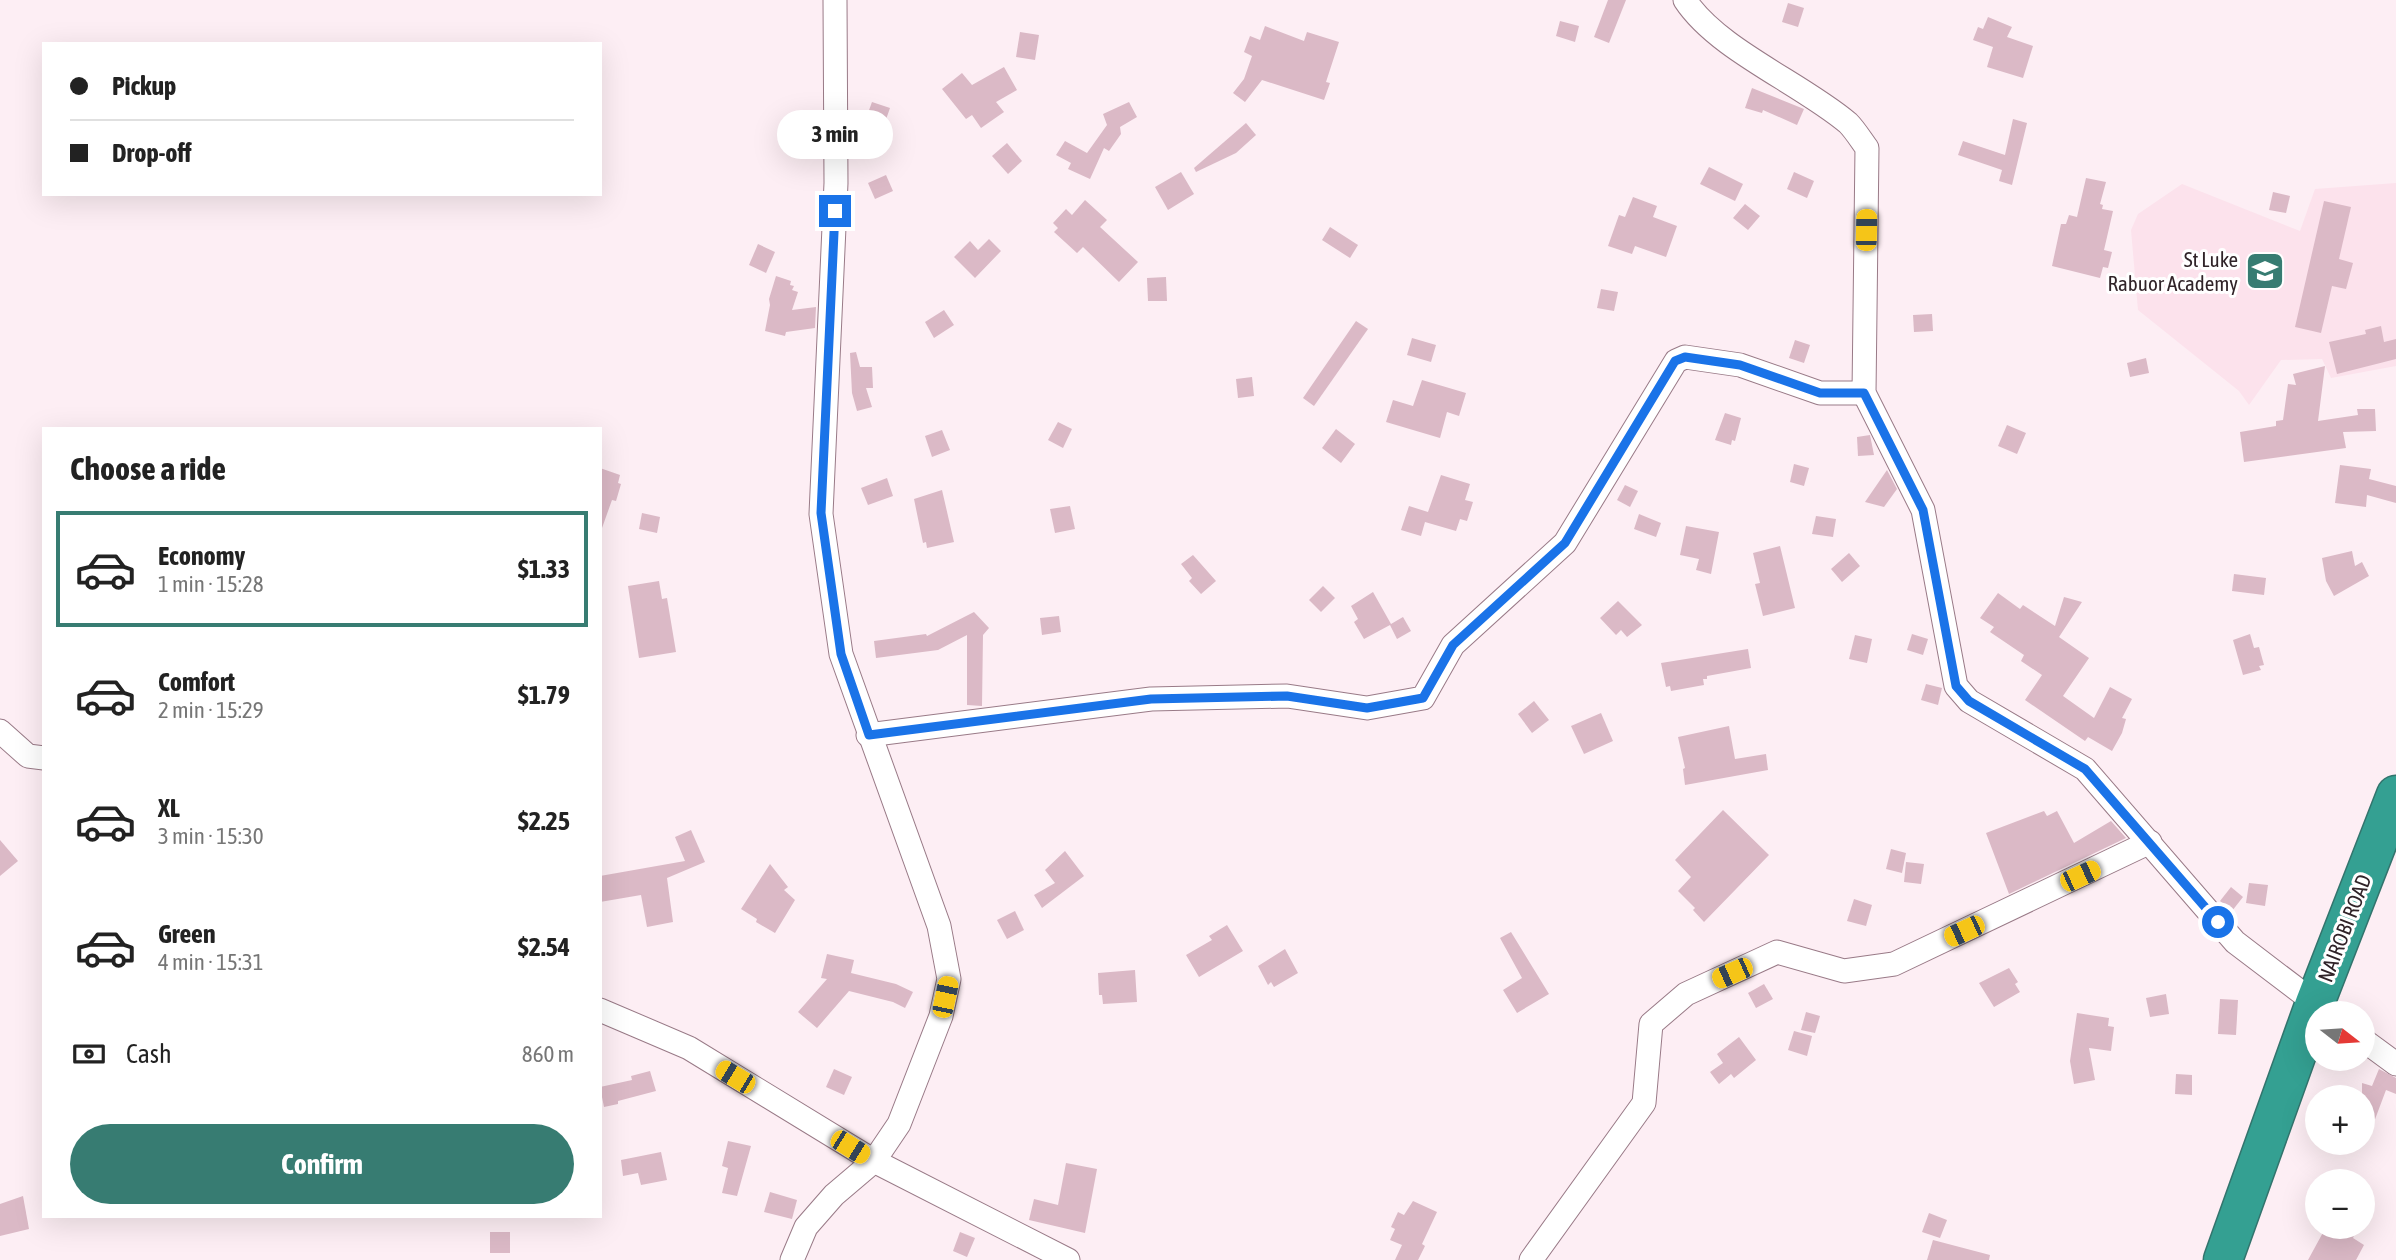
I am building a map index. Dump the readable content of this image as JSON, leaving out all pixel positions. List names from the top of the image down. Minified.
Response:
{"streets":{"highway":["NAIROBI ROAD"]},"places":{"school or university":["St Luke Rabuor Academy"]},"north":"right","page":{"banner":["Pickup","Drop-off"],"bubble":"3 min","heading":"Choose a ride","list":[{"name":"Economy","note":"1 min · 15:28","value":"$1.33"},{"name":"Comfort","note":"2 min · 15:29","value":"$1.79"},{"name":"XL","note":"3 min · 15:30","value":"$2.25"},{"name":"Green","note":"4 min · 15:31","value":"$2.54"}],"map_buttons":["+","−"],"pay":["Cash","860 m"],"buttons":"Confirm"}}
